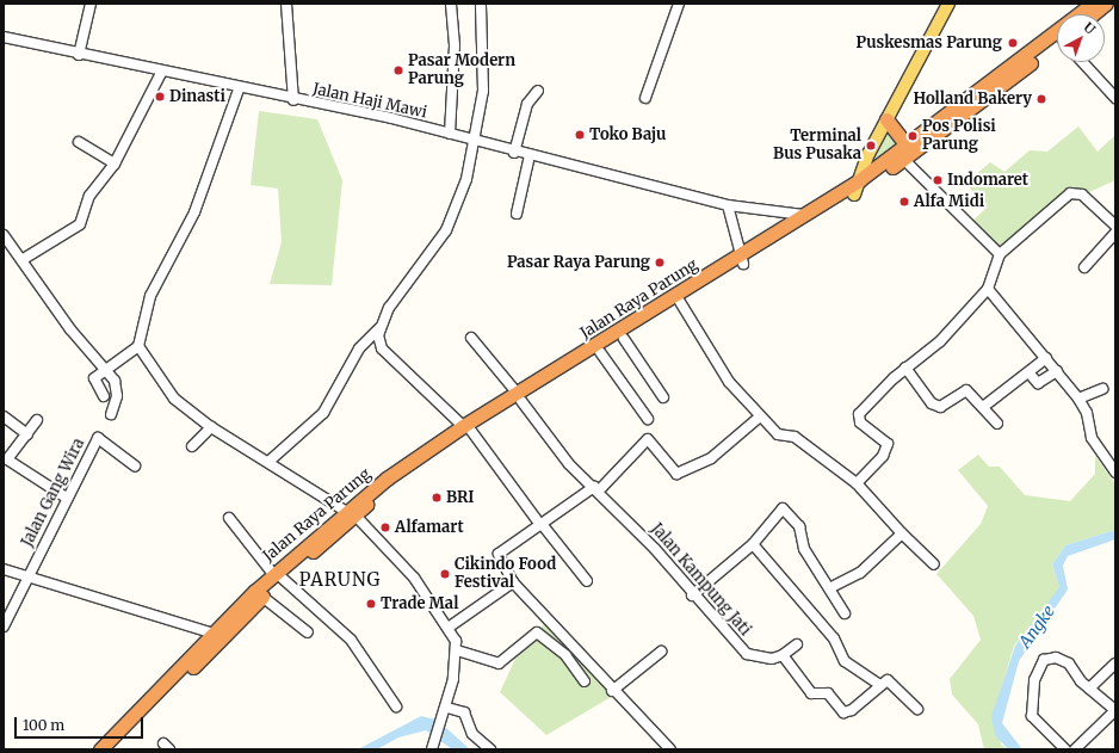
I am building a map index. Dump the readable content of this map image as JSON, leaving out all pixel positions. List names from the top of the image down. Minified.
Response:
{"streets":{"highway":["Jalan Raya Parung"],"street":["Jalan Haji Mawi","Jalan Gang Wira","Jalan Kampung Jati"]},"crossings":[["Jalan Haji Mawi","Jalan Raya Parung"],["Jalan Raya Parung","Jalan Kampung Jati"]],"districts":["PARUNG"],"water":["Angke"],"places":["Puskesmas Parung","Pasar Modern Parung","Dinasti","Holland Bakery","Toko Baju","Pos Polisi Parung","Terminal Bus Pusaka","Indomaret","Alfa Midi","Pasar Raya Parung","BRI","Alfamart","Cikindo Food Festival","Trade Mal"],"scale_bar":"100 m","north":"top right"}
